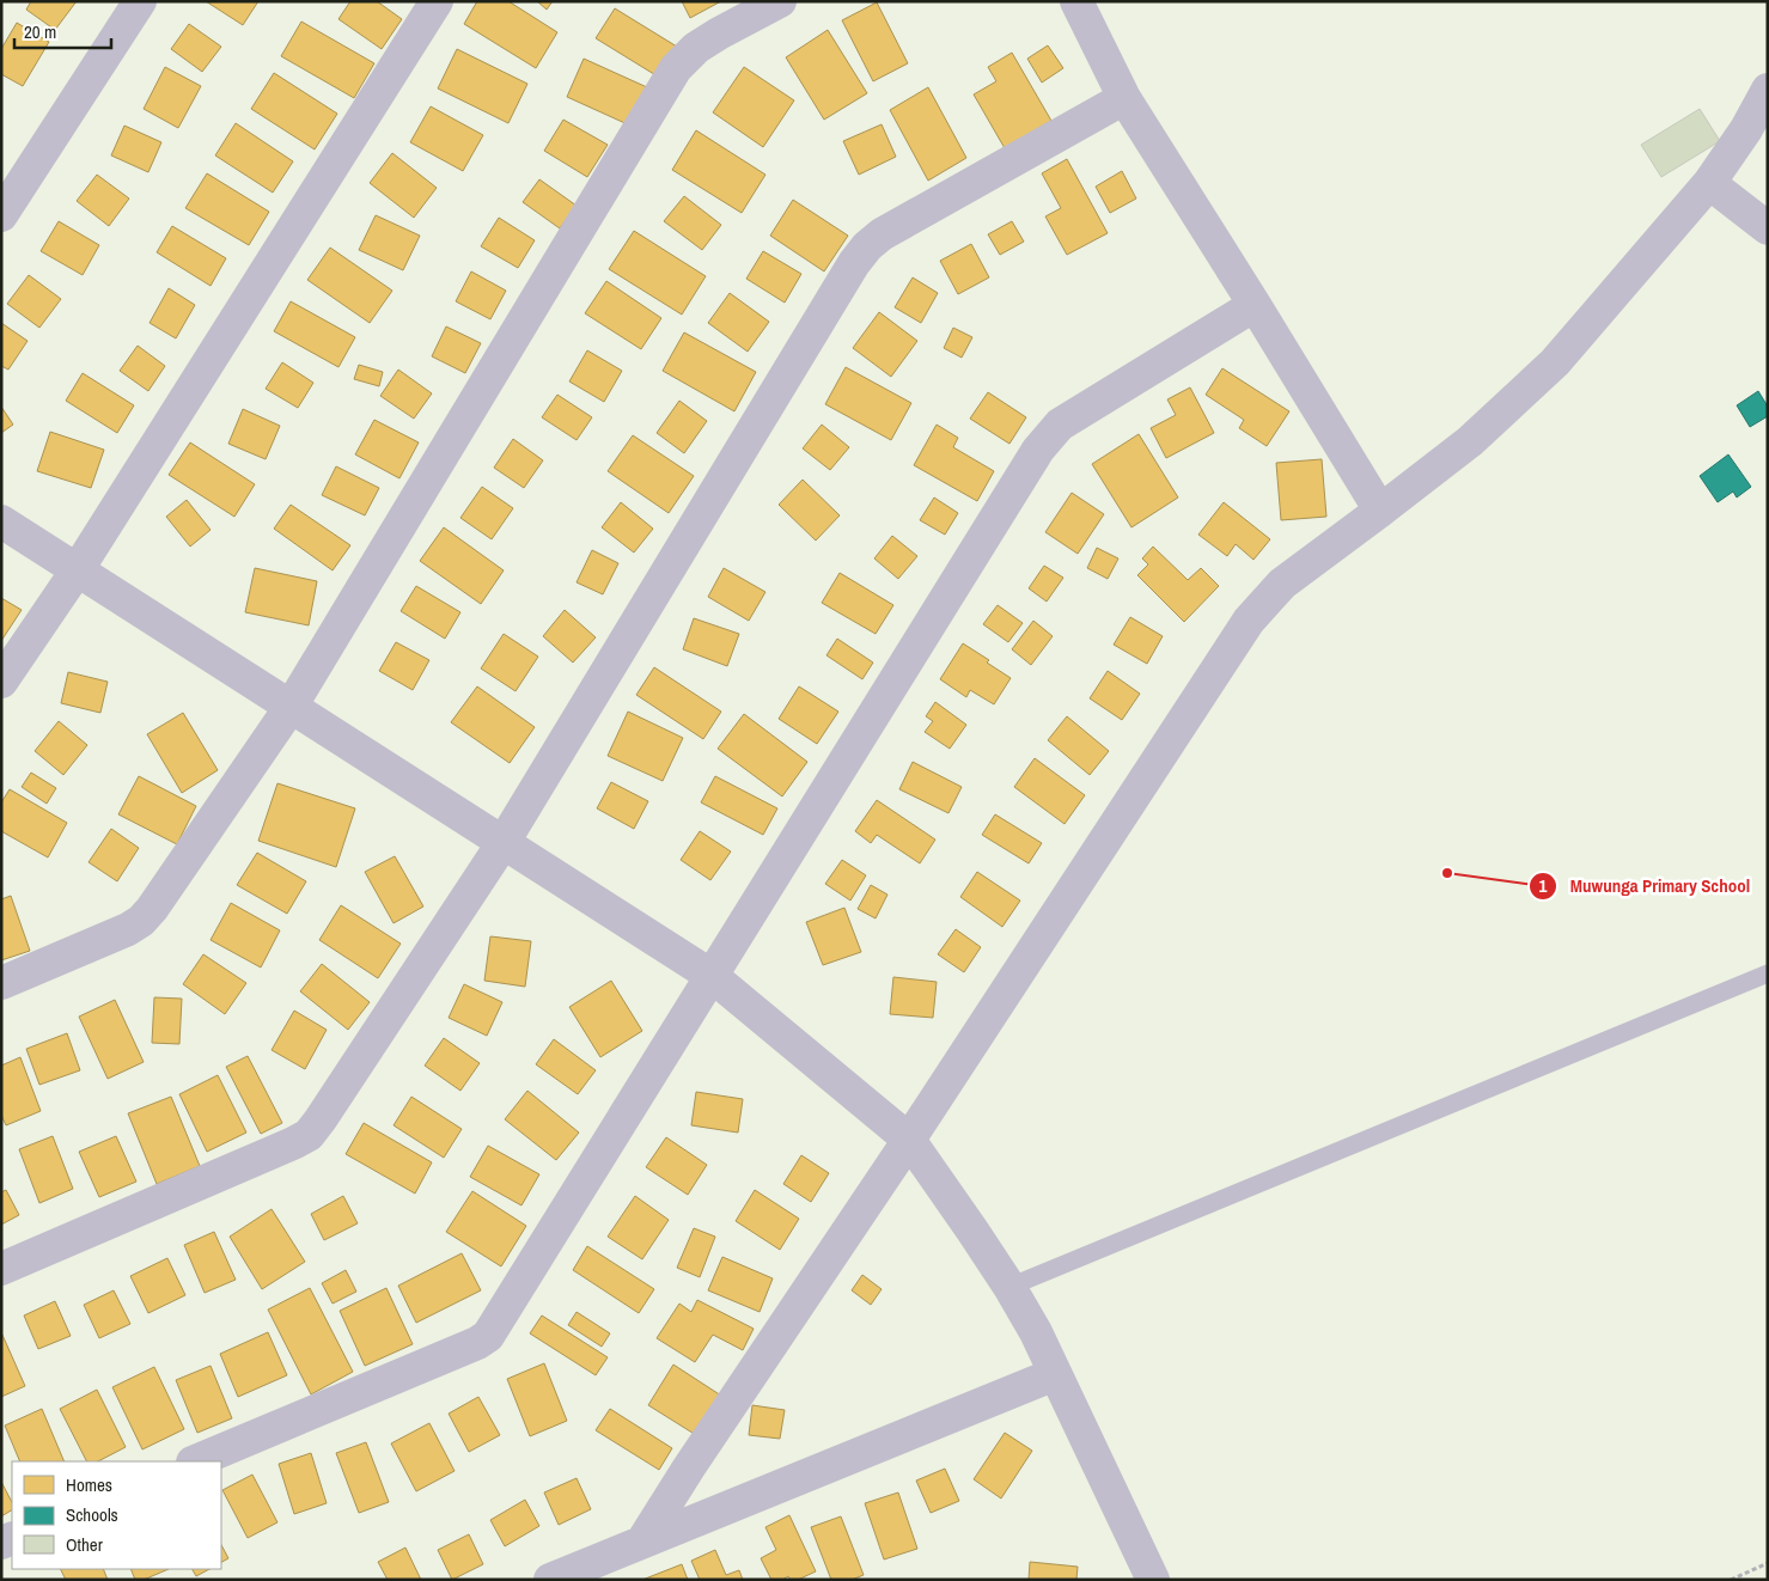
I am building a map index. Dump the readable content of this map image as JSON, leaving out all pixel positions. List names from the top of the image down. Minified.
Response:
{"places":["Muwunga Primary School"],"legend":["Homes","Schools","Other"],"scale_bar":"20 m"}
